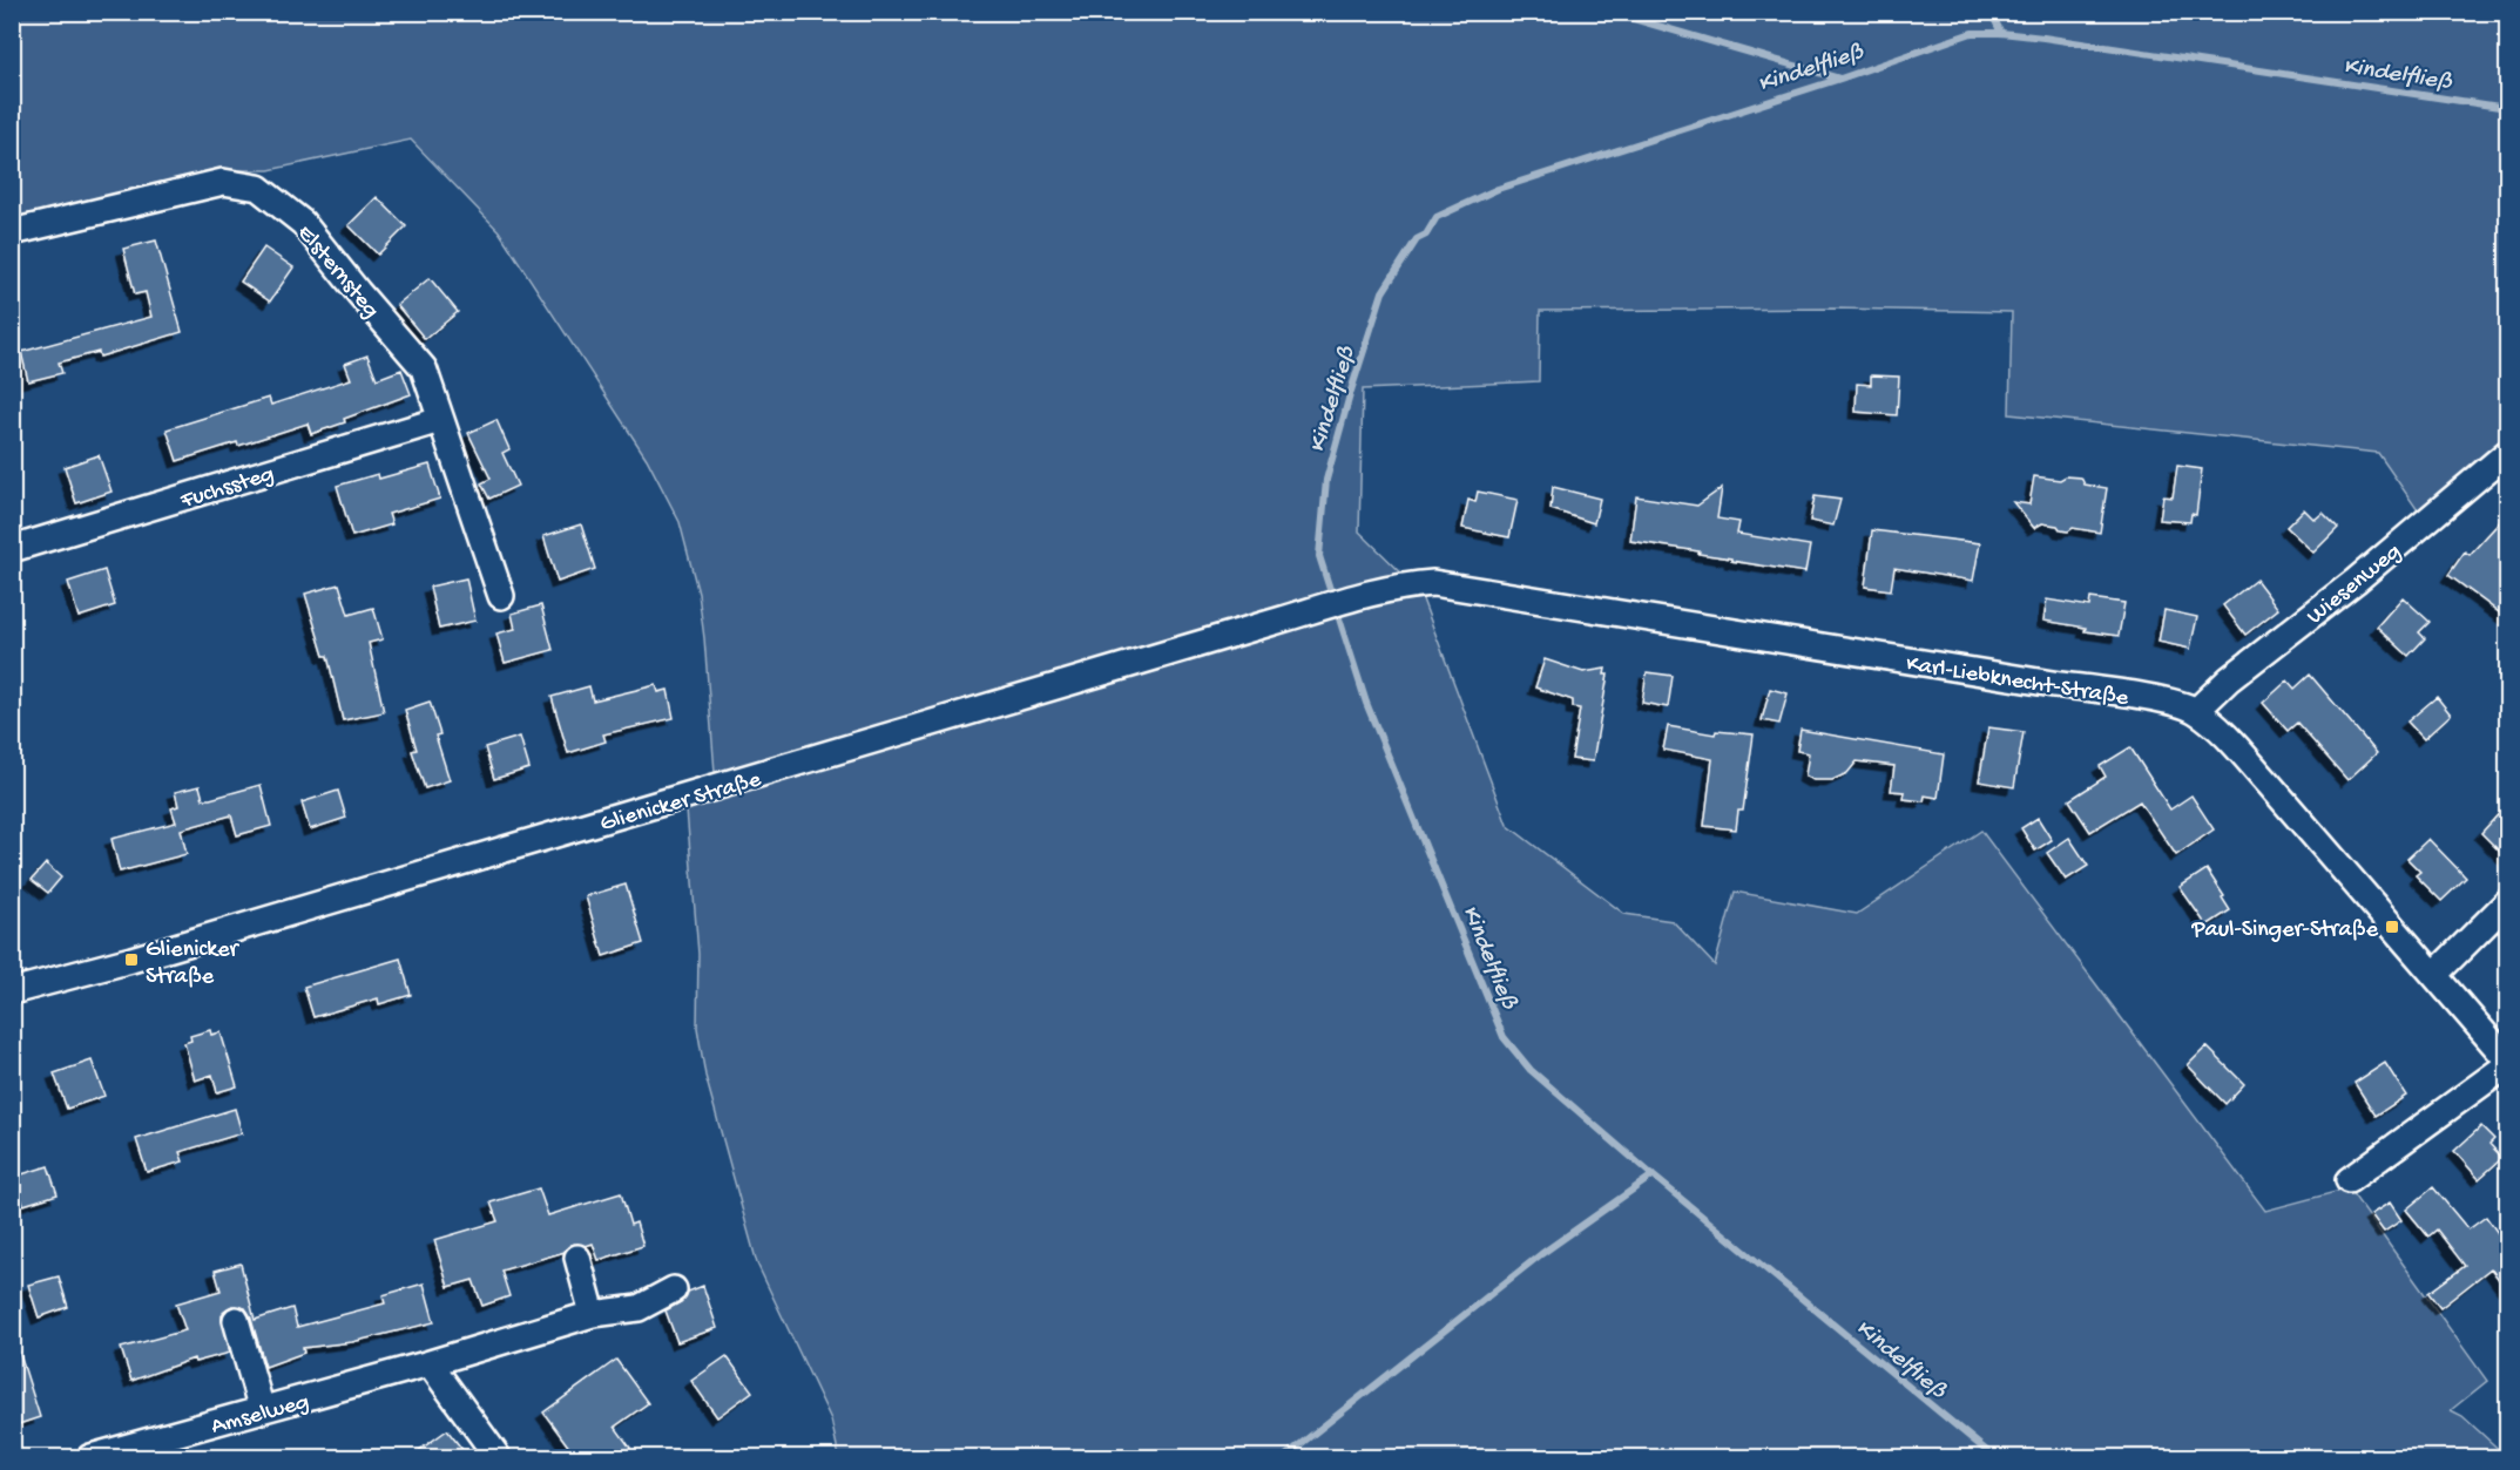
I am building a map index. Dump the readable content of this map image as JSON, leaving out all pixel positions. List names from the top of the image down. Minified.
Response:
{"streets":{"street":["Elsternsteg","Fuchssteg","Wiesenweg","Karl-Liebknecht-Straße","Glienicker Straße","Amselweg"]},"crossings":[["Elsternsteg","Fuchssteg"],["Wiesenweg","Karl-Liebknecht-Straße"],["Karl-Liebknecht-Straße","Glienicker Straße"]],"water":["Kindelfließ"],"places":{"transit":["Paul-Singer-Straße","Glienicker Straße"]}}
